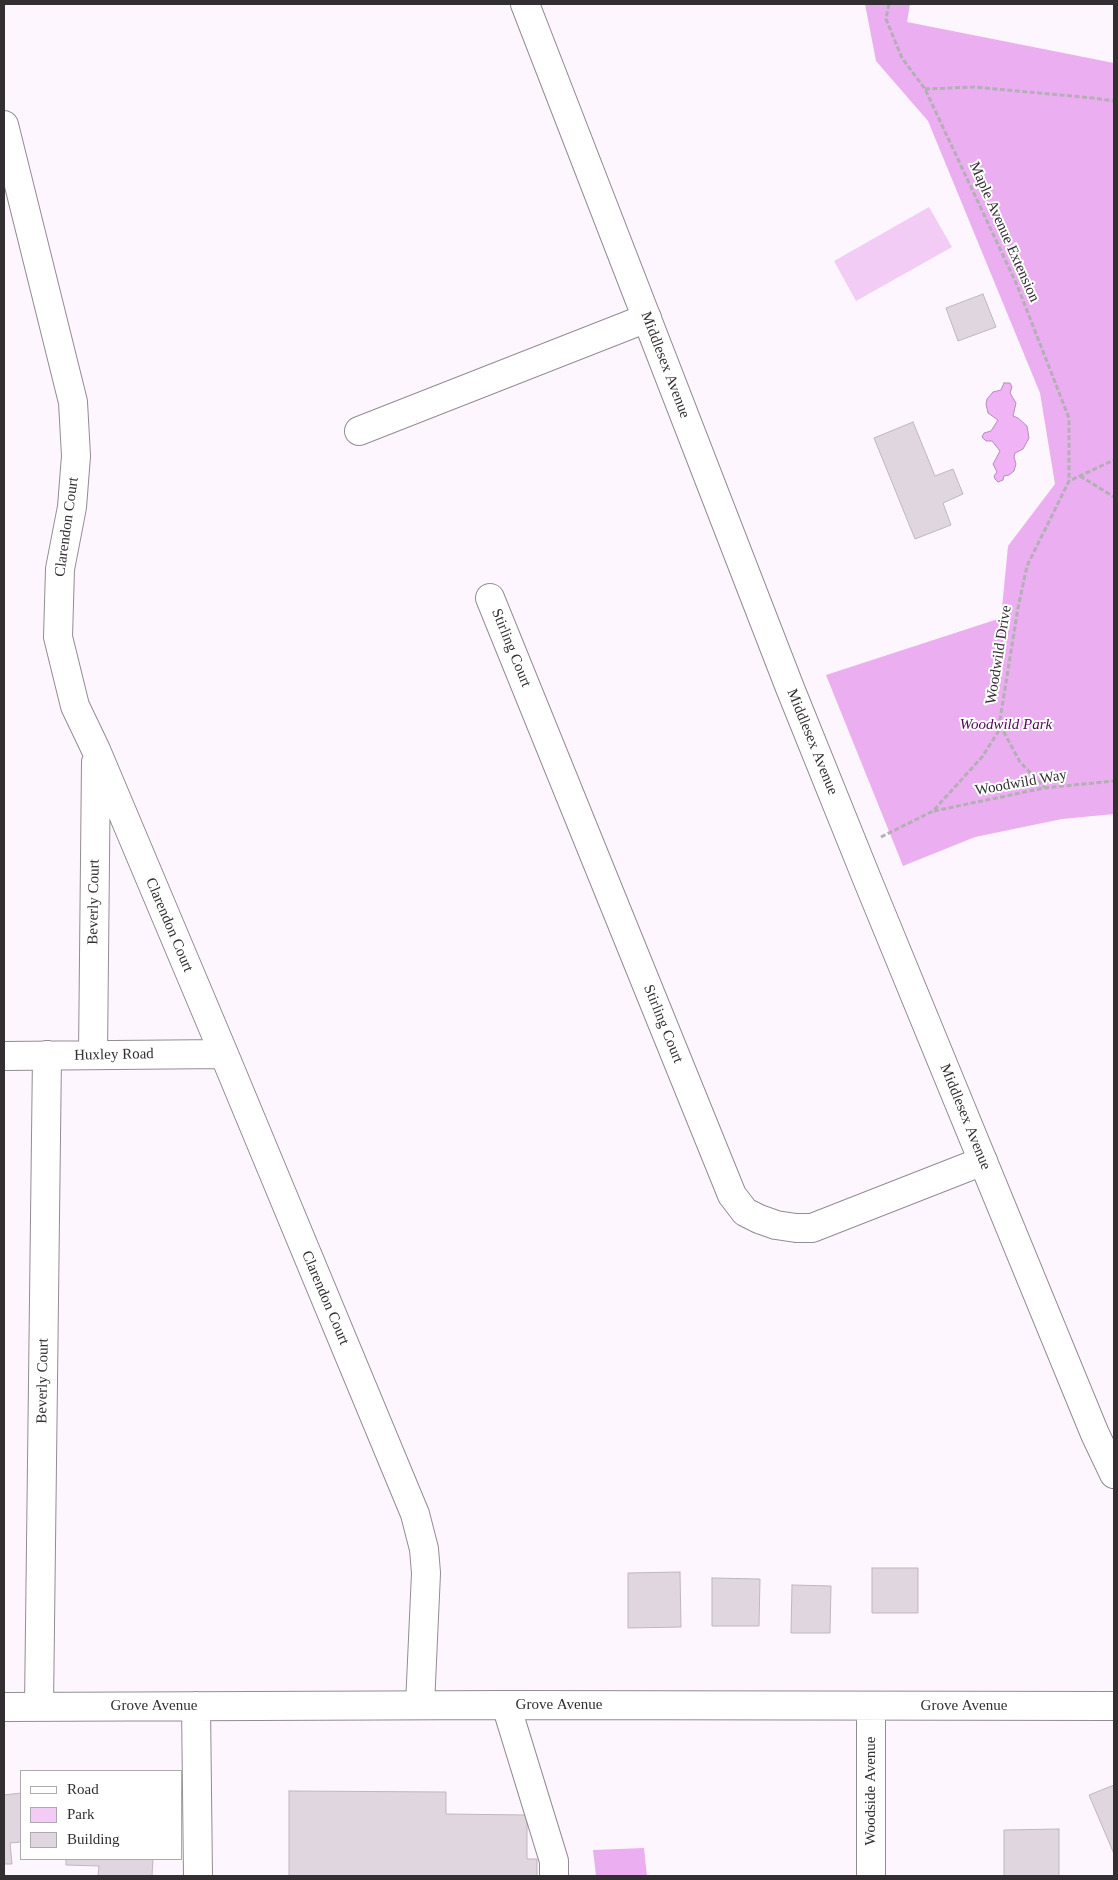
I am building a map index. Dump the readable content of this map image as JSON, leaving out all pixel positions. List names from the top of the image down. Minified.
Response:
{"streets":{"street":["Middlesex Avenue","Clarendon Court","Stirling Court","Beverly Court","Huxley Road","Grove Avenue","Woodside Avenue"],"path":["Maple Avenue Extension","Woodwild Drive","Woodwild Way"]},"crossings":[["Maple Avenue Extension","Woodwild Drive"],["Middlesex Avenue","Stirling Court"],["Middlesex Avenue","Woodwild Drive"],["Clarendon Court","Beverly Court"],["Clarendon Court","Huxley Road"],["Clarendon Court","Grove Avenue"],["Woodwild Drive","Woodwild Way"],["Beverly Court","Huxley Road"],["Beverly Court","Grove Avenue"],["Grove Avenue","Woodside Avenue"]],"parks":["Woodwild Park"],"legend":["Road","Park","Building"]}
